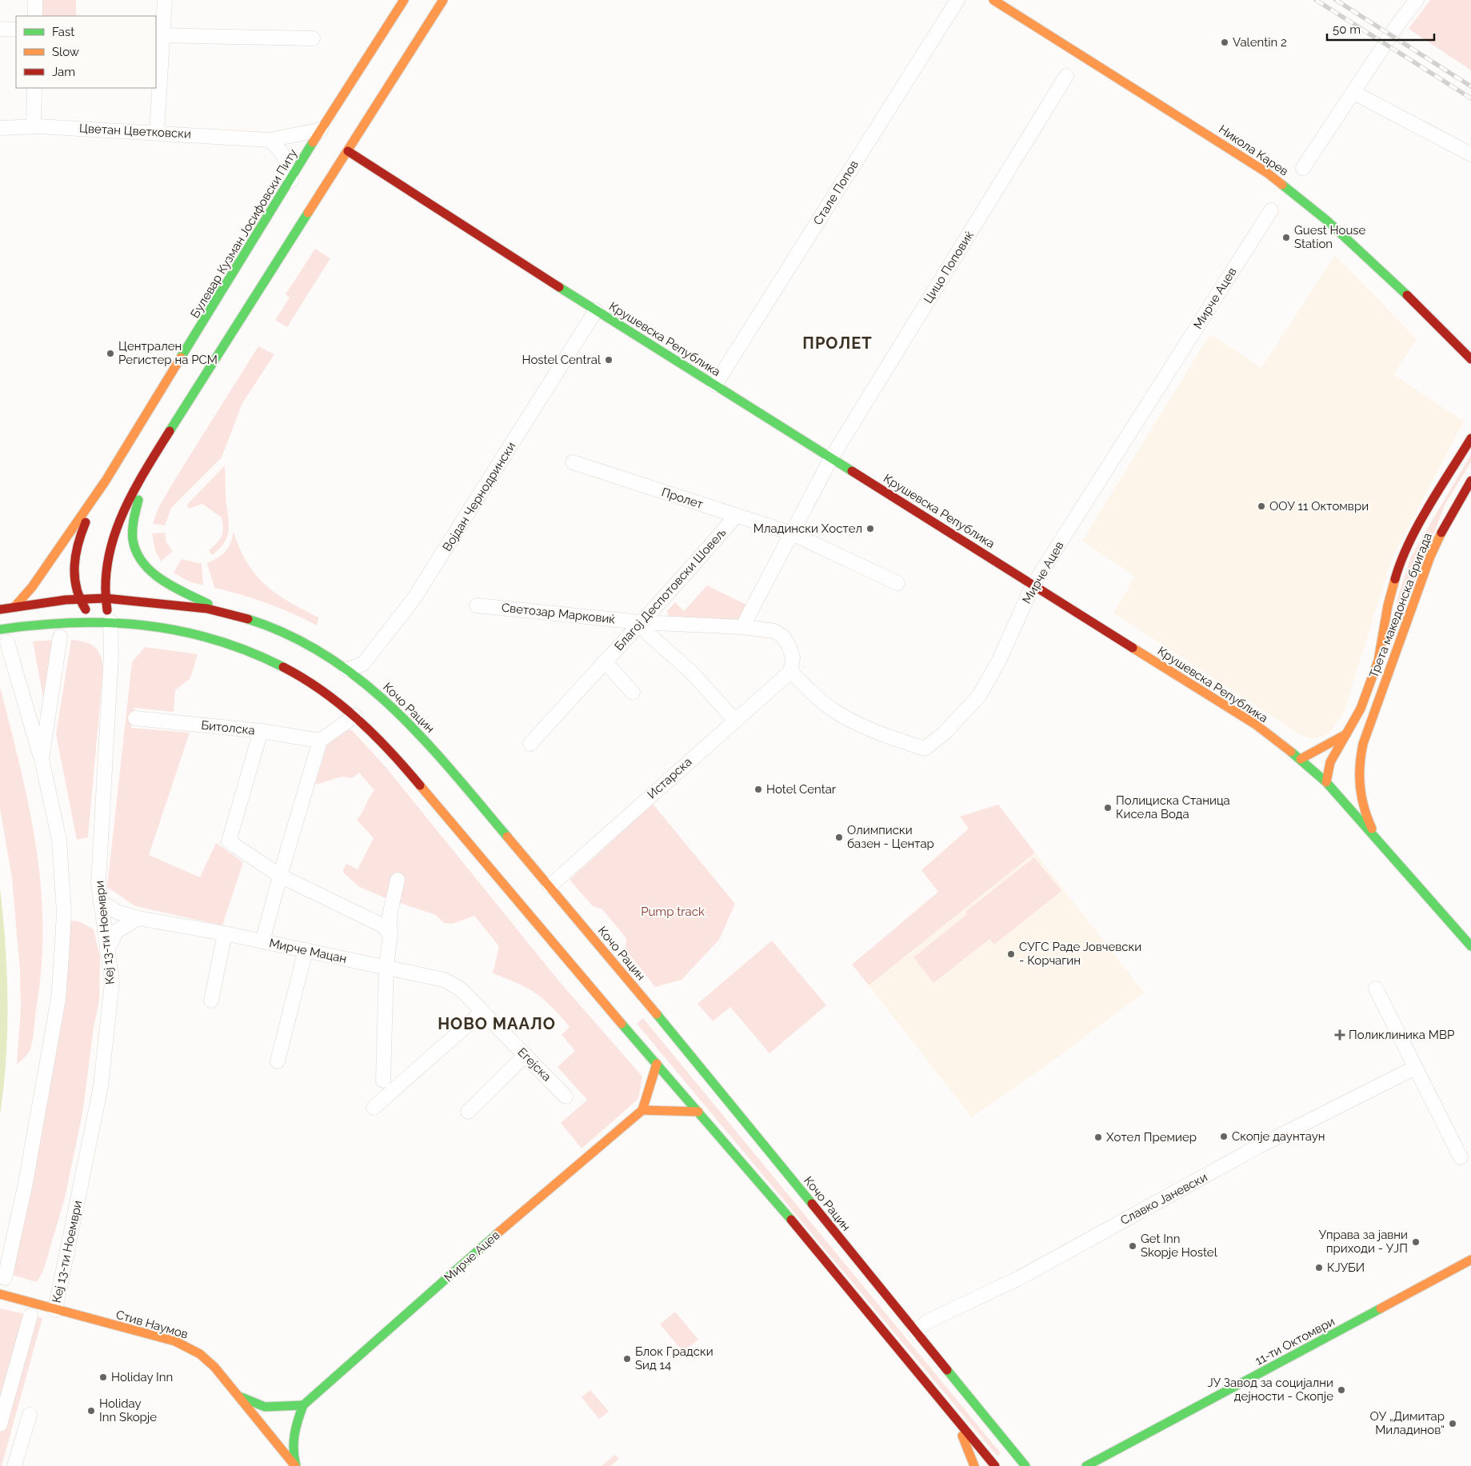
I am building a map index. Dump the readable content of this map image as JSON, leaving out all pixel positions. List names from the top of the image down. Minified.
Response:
{"streets":{"street":["Цветан Цветковски","Никола Карев","Стале Попов","Булевар Кузман Јосифовски Питу","Цицо Поповиќ","Мирче Ацев","Крушевска Република","Војдан Чернодрински","Пролет","Благој Деспотовски Шовељ","Трета македонска бригада","Светозар Марковиќ","Кочо Рацин","Битолска","Истарска","Кеј 13-ти Ноември","Мирче Мацан","Егејска","Славко Јаневски","Стив Наумов","11-ти Октомври"]},"crossings":[["Цветан Цветковски","Булевар Кузман Јосифовски Питу"],["Стале Попов","Крушевска Република"],["Булевар Кузман Јосифовски Питу","Кочо Рацин"],["Булевар Кузман Јосифовски Питу","Кеј 13-ти Ноември"],["Цицо Поповиќ","Крушевска Република"],["Мирче Ацев","Крушевска Република"],["Мирче Ацев","Истарска"],["Крушевска Република","Војдан Чернодрински"],["Крушевска Република","Трета македонска бригада"],["Војдан Чернодрински","Кочо Рацин"],["Пролет","Благој Деспотовски Шовељ"],["Благој Деспотовски Шовељ","Светозар Марковиќ"],["Кочо Рацин","Истарска"],["Кочо Рацин","Славко Јаневски"],["Кеј 13-ти Ноември","Мирче Мацан"],["Кеј 13-ти Ноември","Стив Наумов"],["Мирче Мацан","Егејска"]],"districts":["ПРОЛЕТ","НОВО МААЛО"],"parks":["Pump track"],"places":{"other":["Valentin 2","Guest House Station","Централен Регистер на РСМ","Hostel Central","ООУ 11 Октомври","Младински Хостел","Hotel Centar","Полициска Станица Кисела Вода","Олимписки базен - Центар","СУГС Раде Јовчевски - Корчагин","Скопје даунтаун","Хотел Премиер","Управа за јавни приходи - УЈП","Get Inn Skopje Hostel","КЈУБИ","Блок Градски Sид 14","Holiday Inn","ЈУ Завод за социјални дејности - Скопје","Holiday Inn Skopje","ОУ „Димитар Миладинов“"],"health":["Поликлиника МВР"]},"legend":["Fast","Slow","Jam"],"scale_bar":"50 m"}
